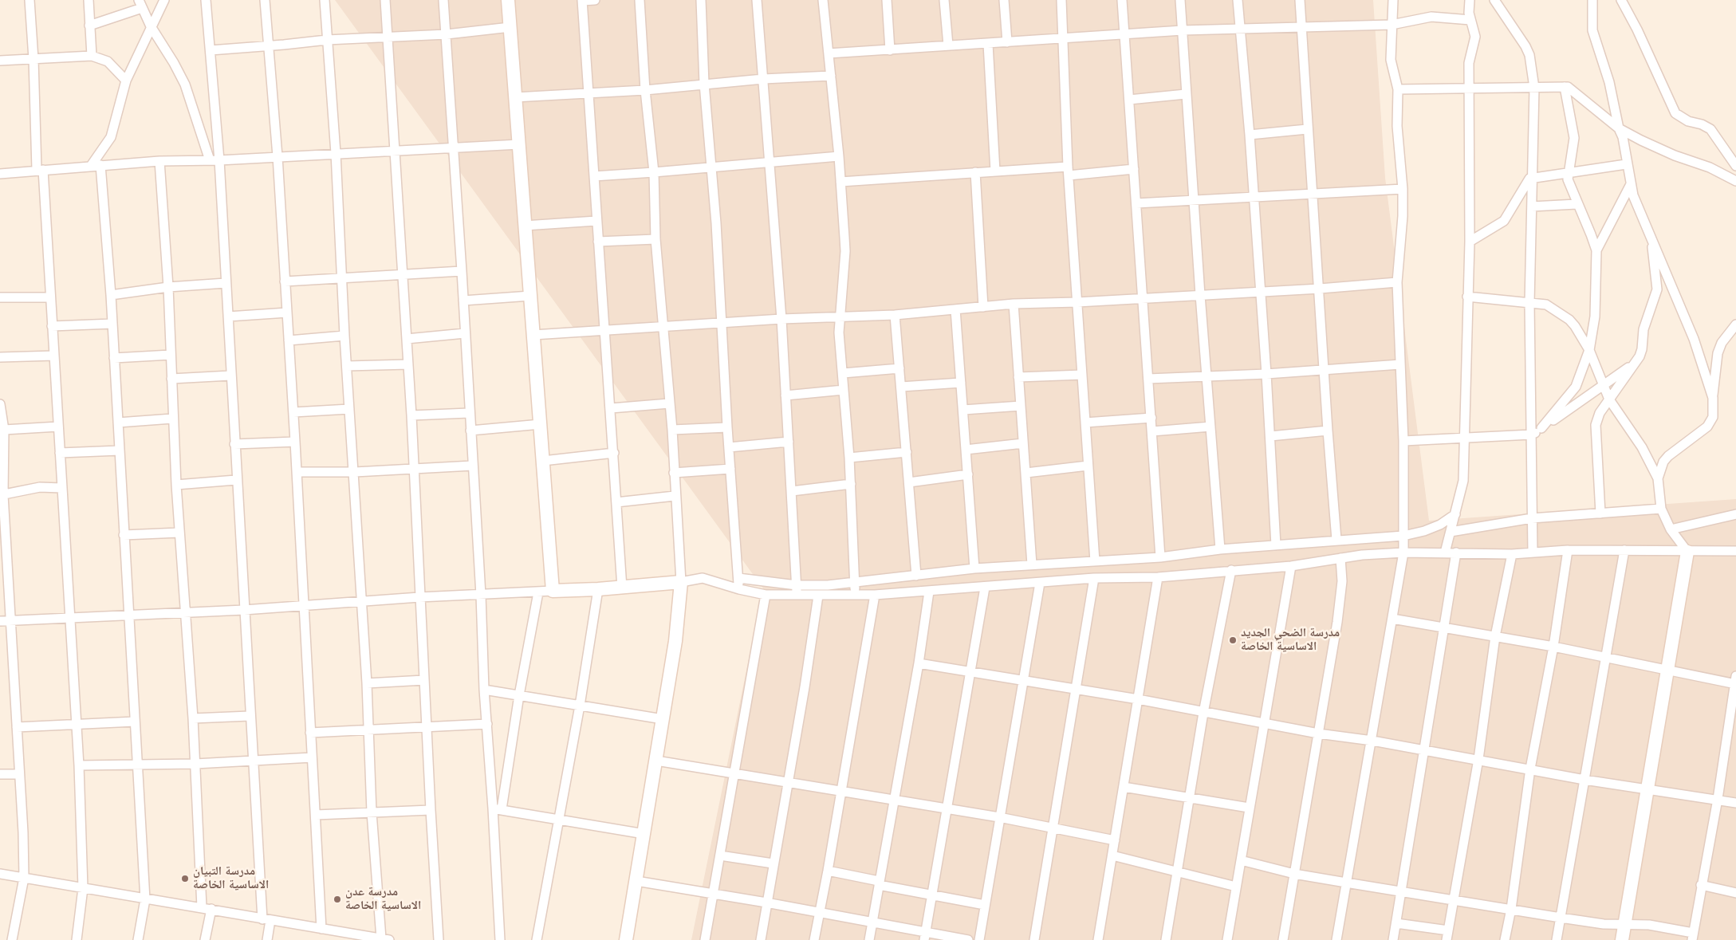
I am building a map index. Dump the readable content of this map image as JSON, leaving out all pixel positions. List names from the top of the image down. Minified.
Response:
{"places":["مدرسة الضحي الجديد الاساسية الخاصة","مدرسة التبيان الاساسية الخاصة","مدرسة عدن الاساسية الخاصة"]}
